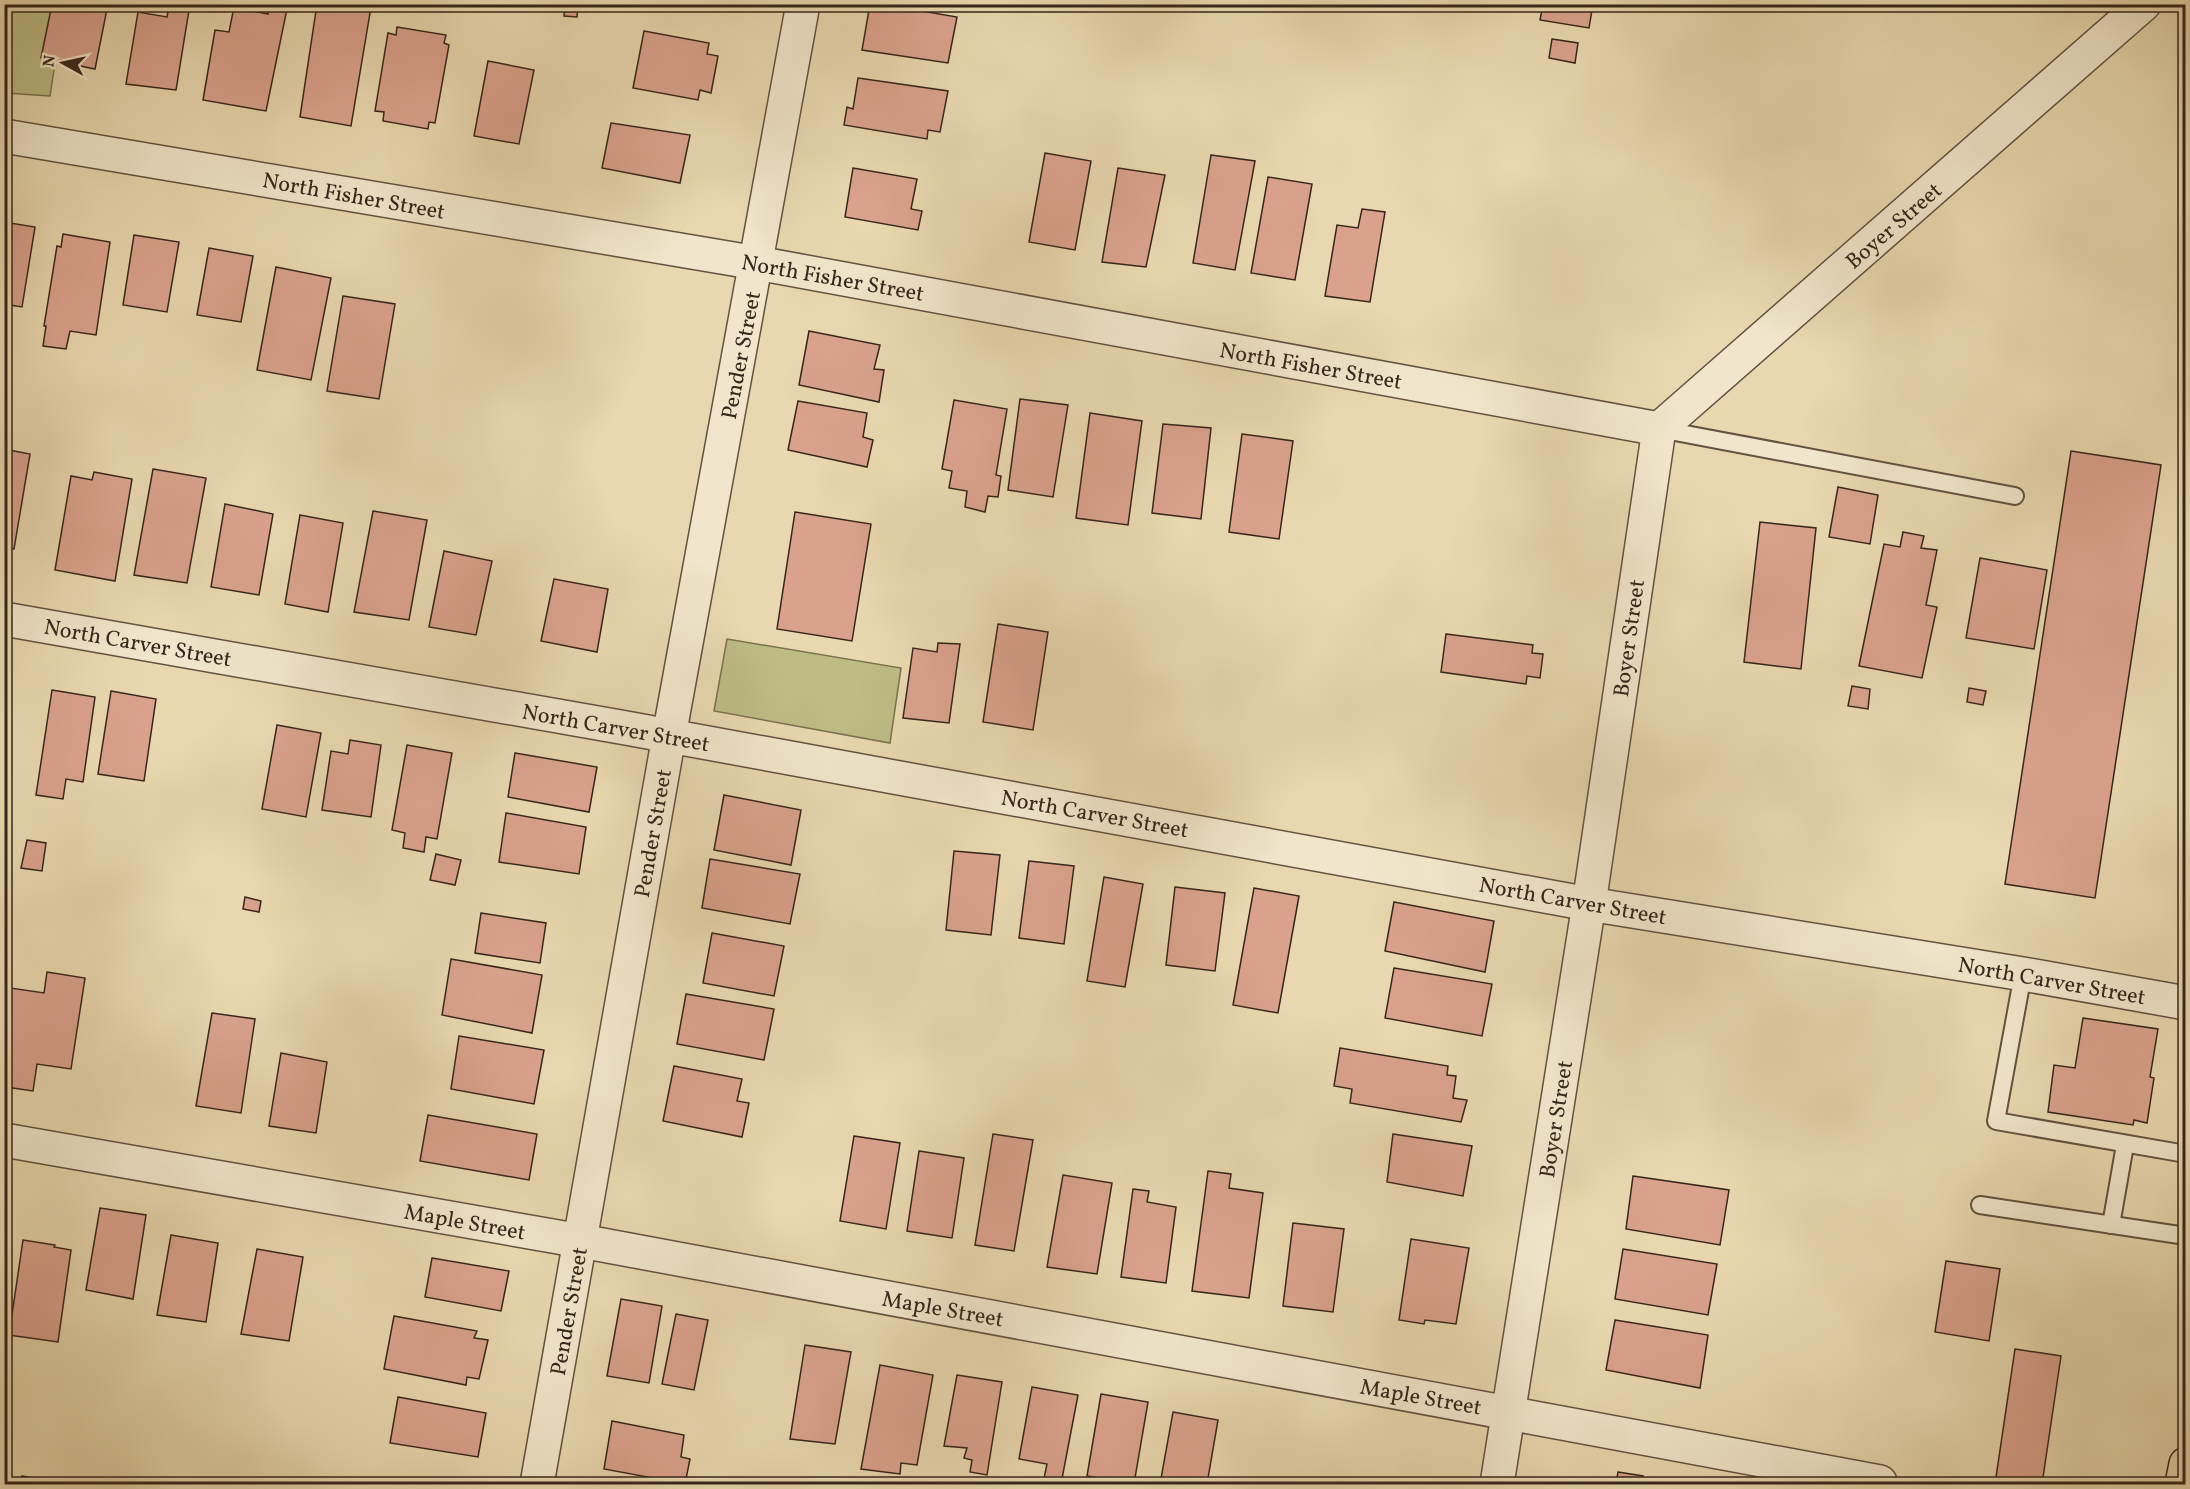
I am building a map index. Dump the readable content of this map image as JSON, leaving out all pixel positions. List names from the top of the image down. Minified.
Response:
{"streets":{"street":["North Fisher Street","Boyer Street","Pender Street","North Carver Street","Maple Street"]},"crossings":[["North Fisher Street","Boyer Street"],["North Fisher Street","Pender Street"],["Boyer Street","North Carver Street"],["Boyer Street","Maple Street"],["Pender Street","North Carver Street"],["Pender Street","Maple Street"]],"north":"left"}
